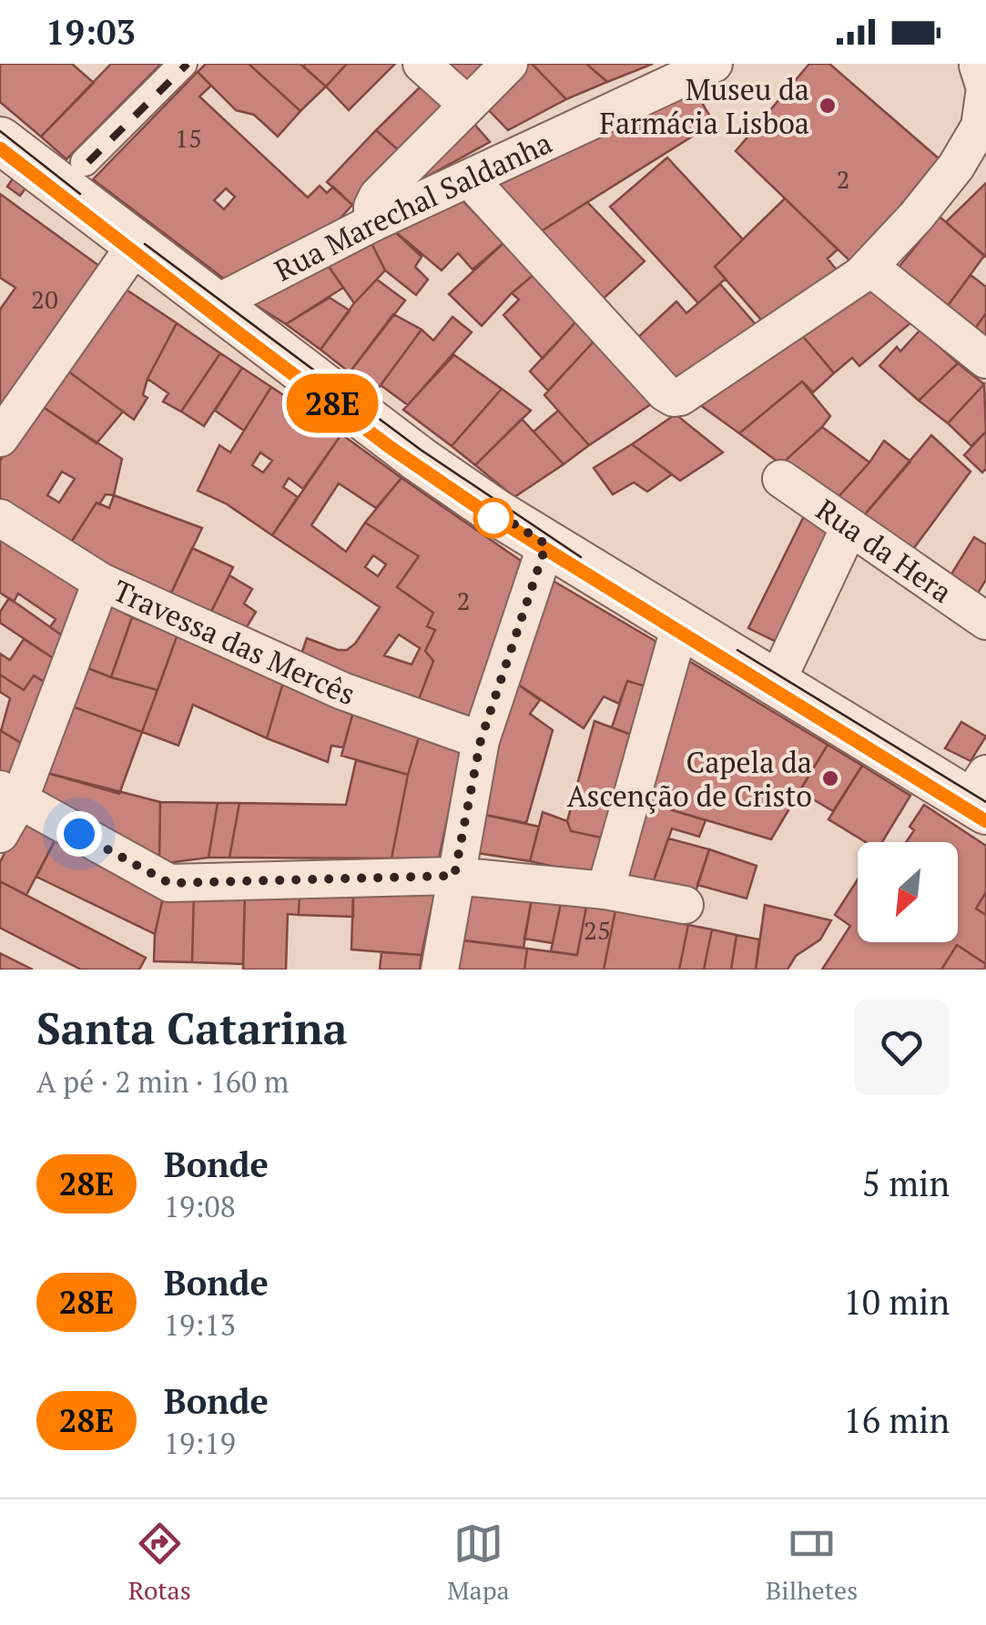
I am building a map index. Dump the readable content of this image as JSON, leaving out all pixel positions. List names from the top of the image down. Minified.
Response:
{"streets":{"street":["Rua Marechal Saldanha","Rua da Hera","Travessa das Mercês"]},"places":["Museu da Farmácia Lisboa","Capela da Ascenção de Cristo"],"lines":["tram line 28E"],"house_numbers":["15","2","20","2","25"],"north":"bottom left","page":{"status":"19:03","on_map":"28E","heading":["Santa Catarina","A pé · 2 min · 160 m"],"list":[{"mark":"28E","name":"Bonde","note":"19:08","value":"5 min"},{"mark":"28E","name":"Bonde","note":"19:13","value":"10 min"},{"mark":"28E","name":"Bonde","note":"19:19","value":"16 min"}],"tabs":["Rotas","Mapa","Bilhetes"]}}
